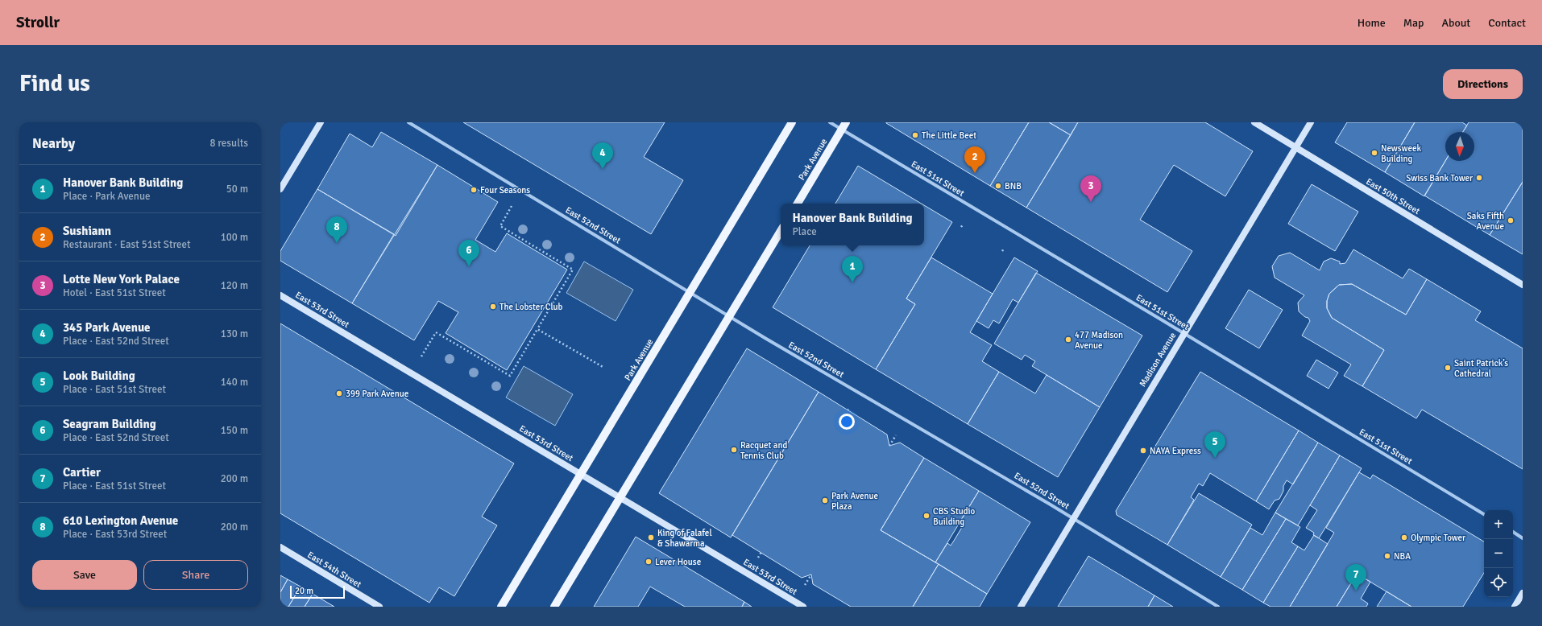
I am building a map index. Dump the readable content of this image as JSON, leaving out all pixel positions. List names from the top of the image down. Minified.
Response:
{"streets":{"main road":["Park Avenue","East 50th Street","East 53rd Street","Madison Avenue","East 54th Street"],"street":["East 51st Street","East 52nd Street"]},"crossings":[["Park Avenue","East 51st Street"],["Park Avenue","East 52nd Street"],["Park Avenue","East 53rd Street"],["East 51st Street","Madison Avenue"],["East 50th Street","Madison Avenue"],["East 52nd Street","Madison Avenue"]],"places":["The Little Beet","Newsweek Building","Swiss Bank Tower","BNB","Four Seasons","Saks Fifth Avenue","The Lobster Club","477 Madison Avenue","Saint Patrick’s Cathedral","399 Park Avenue","Racquet and Tennis Club","NAYA Express","Park Avenue Plaza","CBS Studio Building","King of Falafel & Shawarma","Olympic Tower","NBA","Lever House"],"scale_bar":"20 m","north":"bottom","page":{"header":"Strollr","nav":["Home","Map","About","Contact"],"buttons":["Directions",["Save","Share"]],"title":"Find us","heading":["Nearby","8 results"],"pins":["4","2","3","8","6","1","5","7"],"list":[{"mark":"1","name":"Hanover Bank Building","note":"Place · Park Avenue","value":"50 m"},{"mark":"2","name":"Sushiann","note":"Restaurant · East 51st Street","value":"100 m"},{"mark":"3","name":"Lotte New York Palace","note":"Hotel · East 51st Street","value":"120 m"},{"mark":"4","name":"345 Park Avenue","note":"Place · East 52nd Street","value":"130 m"},{"mark":"5","name":"Look Building","note":"Place · East 51st Street","value":"140 m"},{"mark":"6","name":"Seagram Building","note":"Place · East 52nd Street","value":"150 m"},{"mark":"7","name":"Cartier","note":"Place · East 51st Street","value":"200 m"},{"mark":"8","name":"610 Lexington Avenue","note":"Place · East 53rd Street","value":"200 m"}],"popup":["Hanover Bank Building","Place"],"map_buttons":["+","−"],"scale":"20 m"}}
